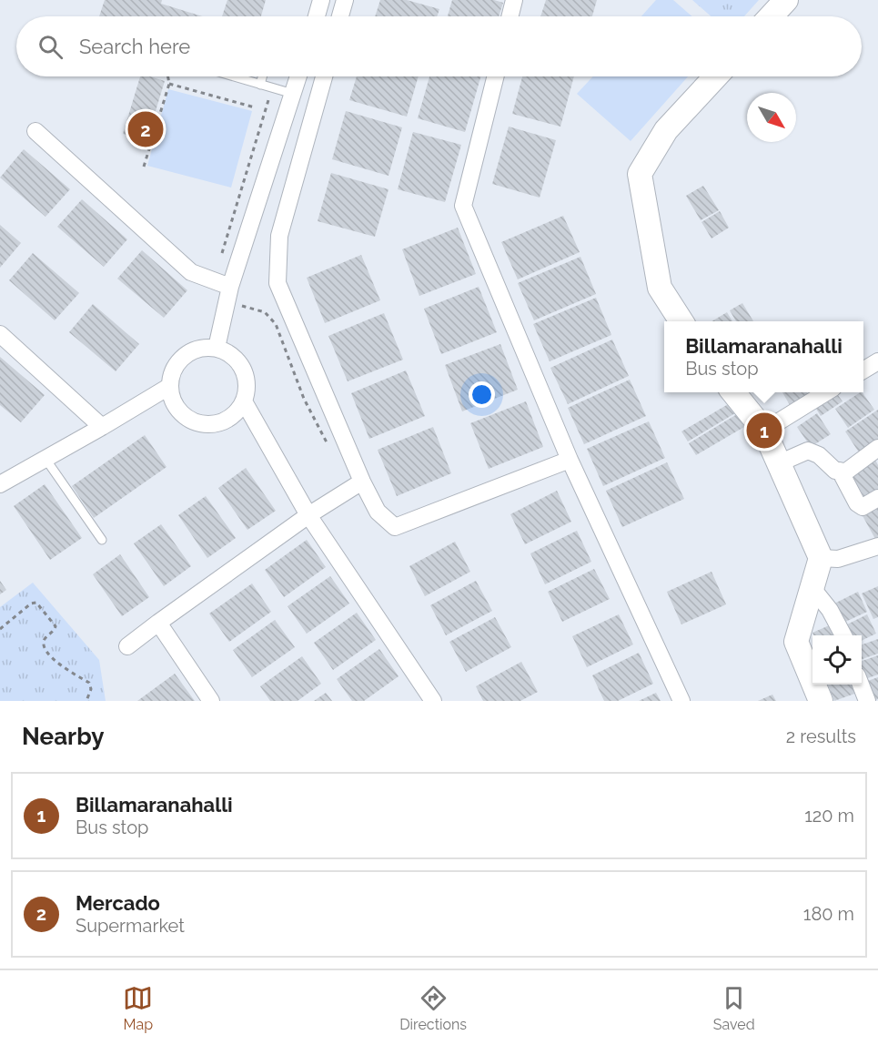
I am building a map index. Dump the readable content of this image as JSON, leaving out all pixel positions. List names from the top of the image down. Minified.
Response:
{"north":"bottom right","page":{"search":"Search here","pins":["2","1"],"popup":["Billamaranahalli","Bus stop"],"heading":["Nearby","2 results"],"list":[{"mark":"1","name":"Billamaranahalli","note":"Bus stop","value":"120 m"},{"mark":"2","name":"Mercado","note":"Supermarket","value":"180 m"}],"nav":["Map","Directions","Saved"]}}
